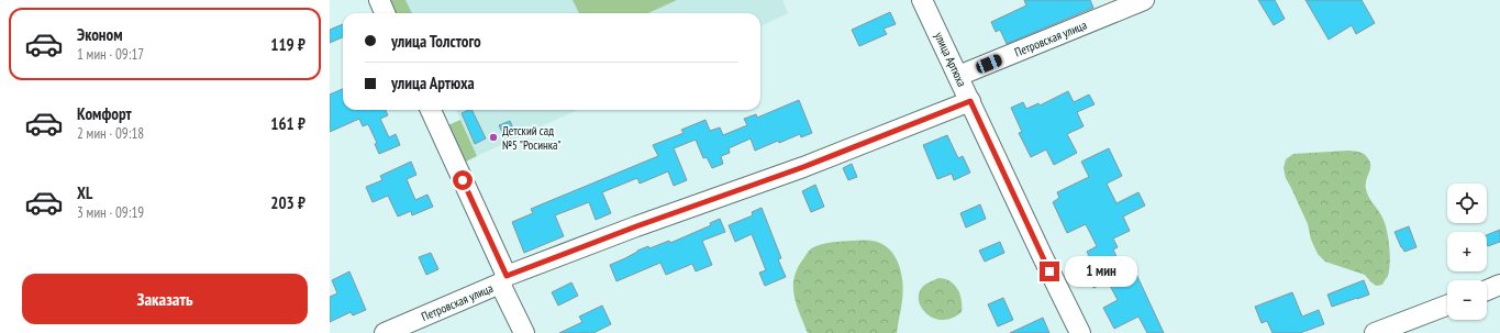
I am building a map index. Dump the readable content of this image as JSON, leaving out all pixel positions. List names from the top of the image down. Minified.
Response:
{"streets":{"street":["Петровская улица","улица Артюха"]},"crossings":[["Петровская улица","улица Артюха"]],"places":["Детский сад №5 \"Росинка\""],"page":{"list":[{"name":"Эконом","note":"1 мин · 09:17","value":"119 ₽"},{"name":"Комфорт","note":"2 мин · 09:18","value":"161 ₽"},{"name":"XL","note":"3 мин · 09:19","value":"203 ₽"}],"banner":["улица Толстого","улица Артюха"],"map_buttons":["+","−"],"bubble":"1 мин","buttons":"Заказать"}}
